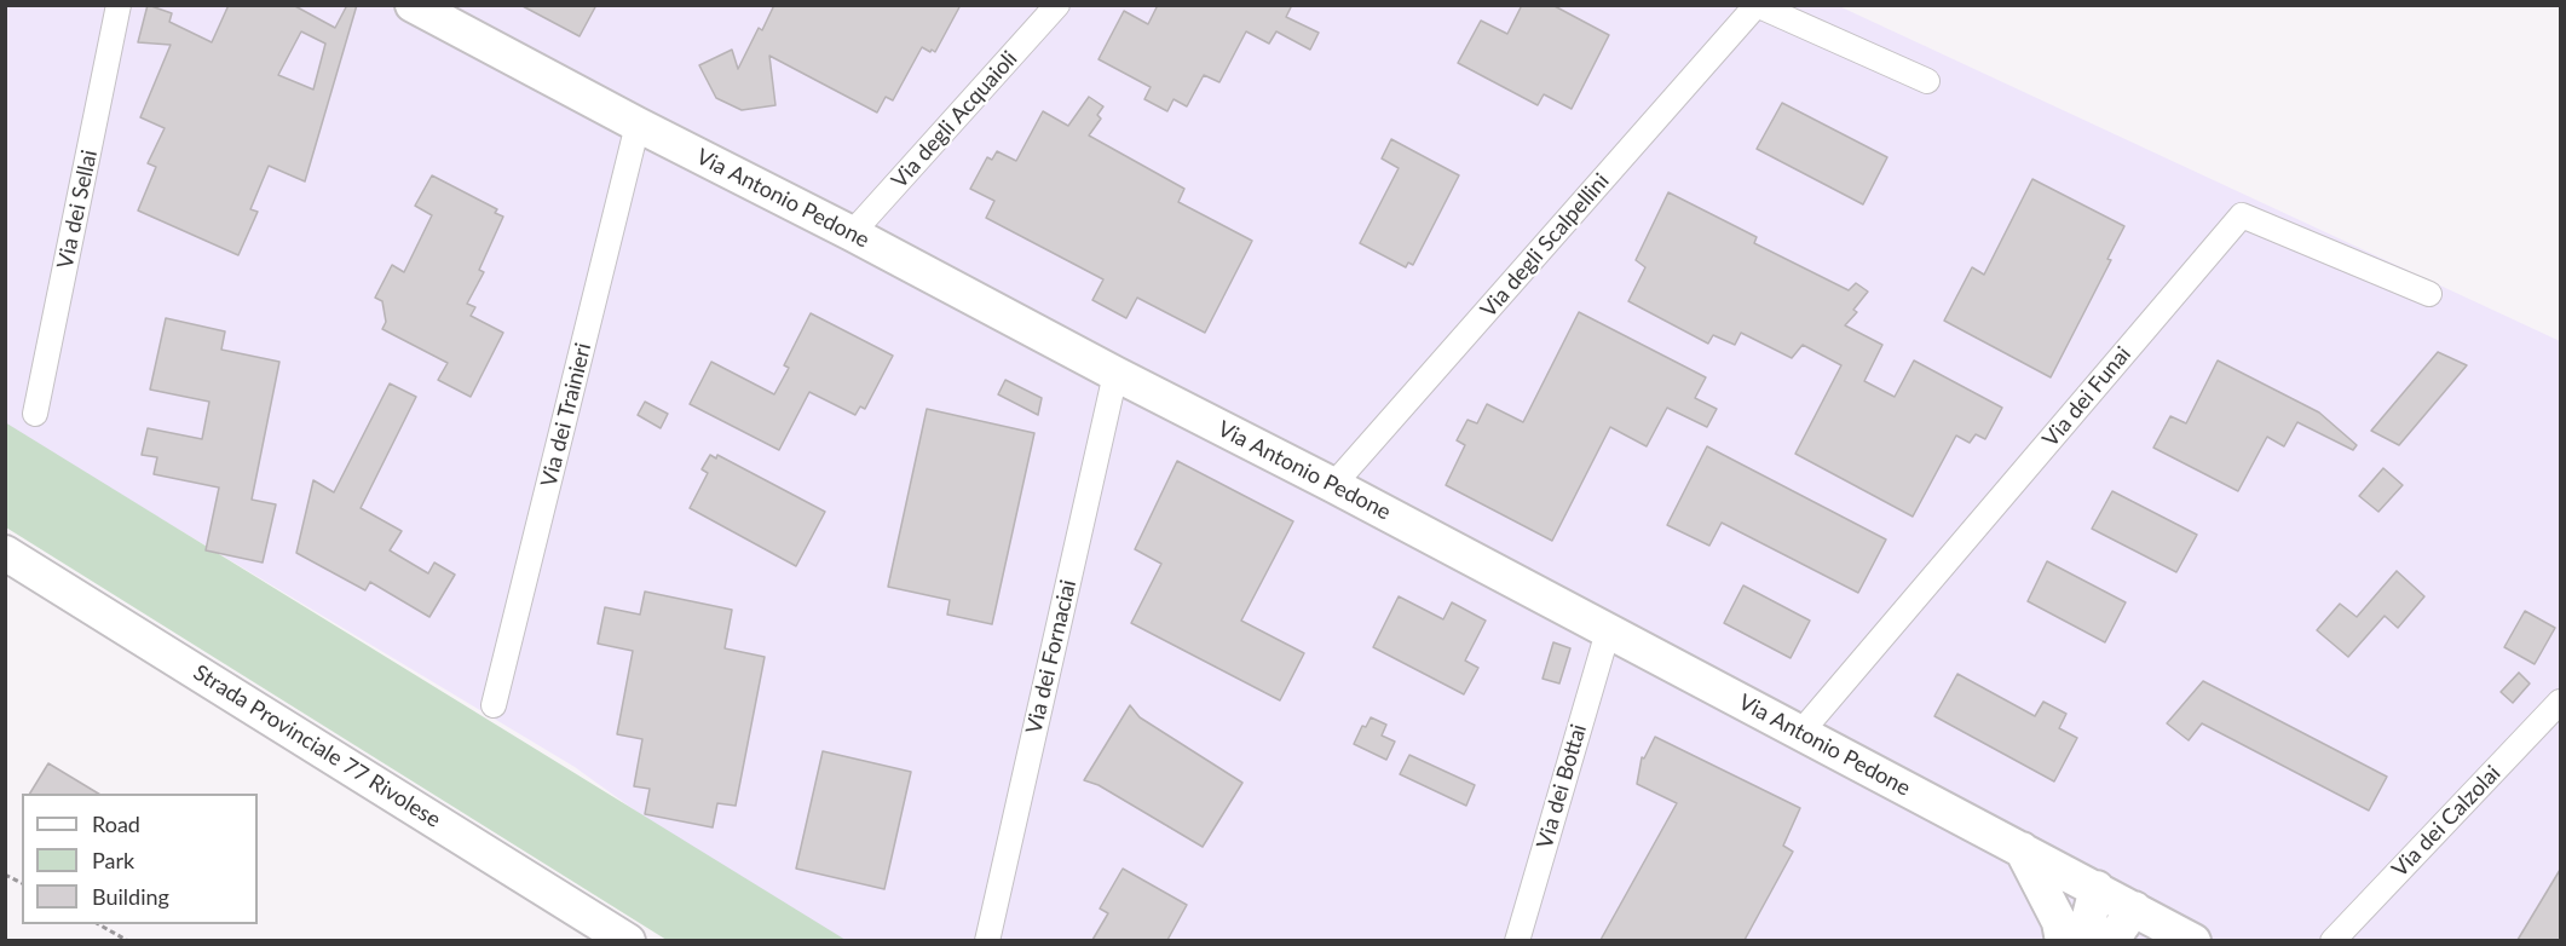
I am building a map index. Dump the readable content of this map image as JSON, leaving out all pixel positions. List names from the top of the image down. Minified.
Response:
{"streets":{"street":["Via degli Acquaioli","Via Antonio Pedone","Via dei Sellai","Via degli Scalpellini","Via dei Funai","Via dei Trainieri","Via dei Fornaciai","Strada Provinciale 77 Rivolese","Via dei Bottai","Via dei Calzolai"]},"crossings":[["Via degli Acquaioli","Via Antonio Pedone"],["Via Antonio Pedone","Via degli Scalpellini"],["Via Antonio Pedone","Via dei Funai"],["Via Antonio Pedone","Via dei Trainieri"],["Via Antonio Pedone","Via dei Fornaciai"],["Via Antonio Pedone","Via dei Bottai"]],"legend":["Road","Park","Building"]}
